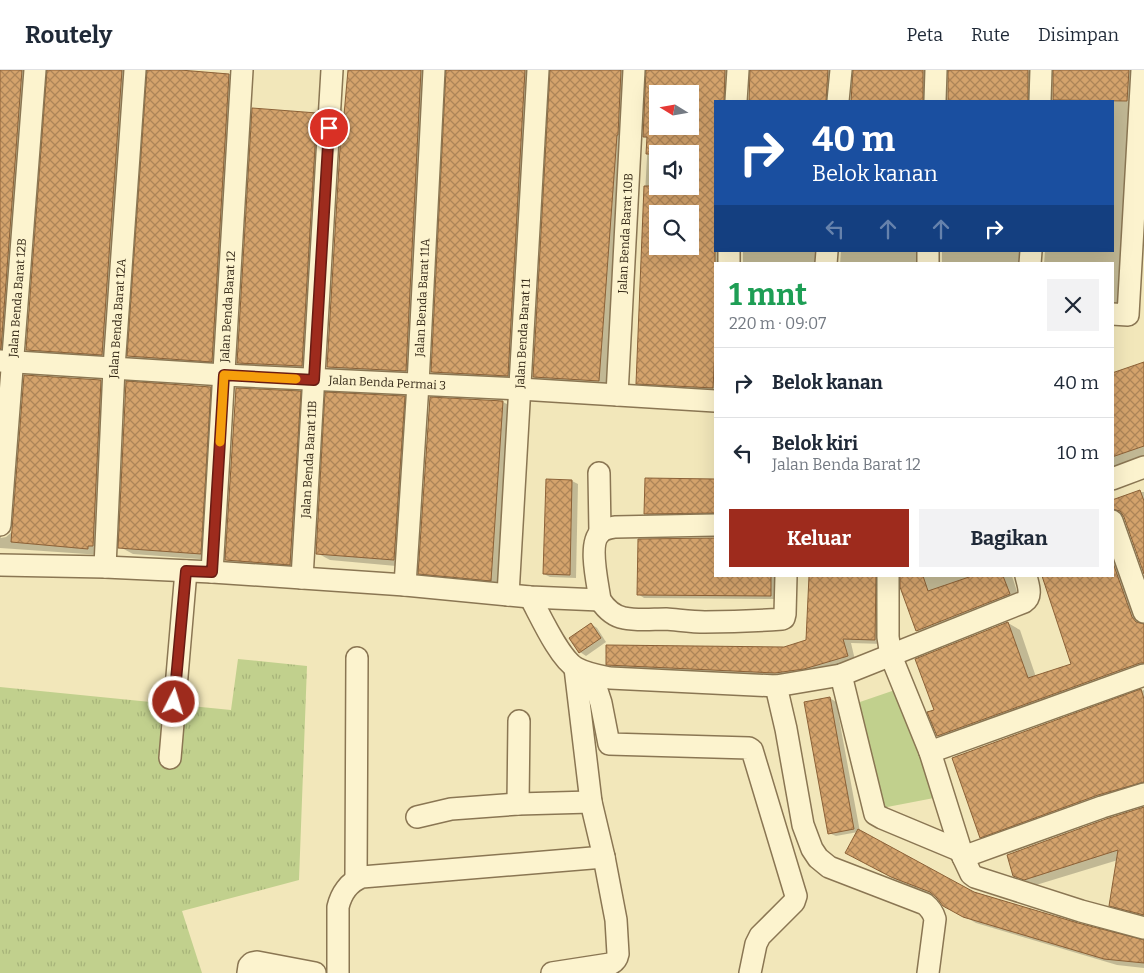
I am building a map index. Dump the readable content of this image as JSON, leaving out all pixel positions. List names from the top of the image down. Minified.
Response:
{"streets":{"street":["Jalan Benda Barat 10B","Jalan Benda Barat 12B","Jalan Benda Barat 11A","Jalan Benda Barat 12","Jalan Benda Barat 12A","Jalan Benda Barat 11","Jalan Benda Permai 3","Jalan Benda Barat 11B"]},"crossings":[["Jalan Benda Barat 10B","Jalan Benda Permai 3"],["Jalan Benda Barat 12B","Jalan Benda Permai 3"],["Jalan Benda Barat 11A","Jalan Benda Permai 3"],["Jalan Benda Barat 12","Jalan Benda Permai 3"],["Jalan Benda Barat 12A","Jalan Benda Permai 3"],["Jalan Benda Barat 11","Jalan Benda Permai 3"],["Jalan Benda Permai 3","Jalan Benda Barat 11B"]],"north":"left","page":{"header":"Routely","nav":["Peta","Rute","Disimpan"],"turn":["40 m","Belok kanan"],"heading":["1 mnt","220 m · 09:07"],"list":[{"name":"Belok kanan","value":"40 m"},{"name":"Belok kiri","note":"Jalan Benda Barat 12","value":"10 m"}],"buttons":["Keluar","Bagikan"]}}
